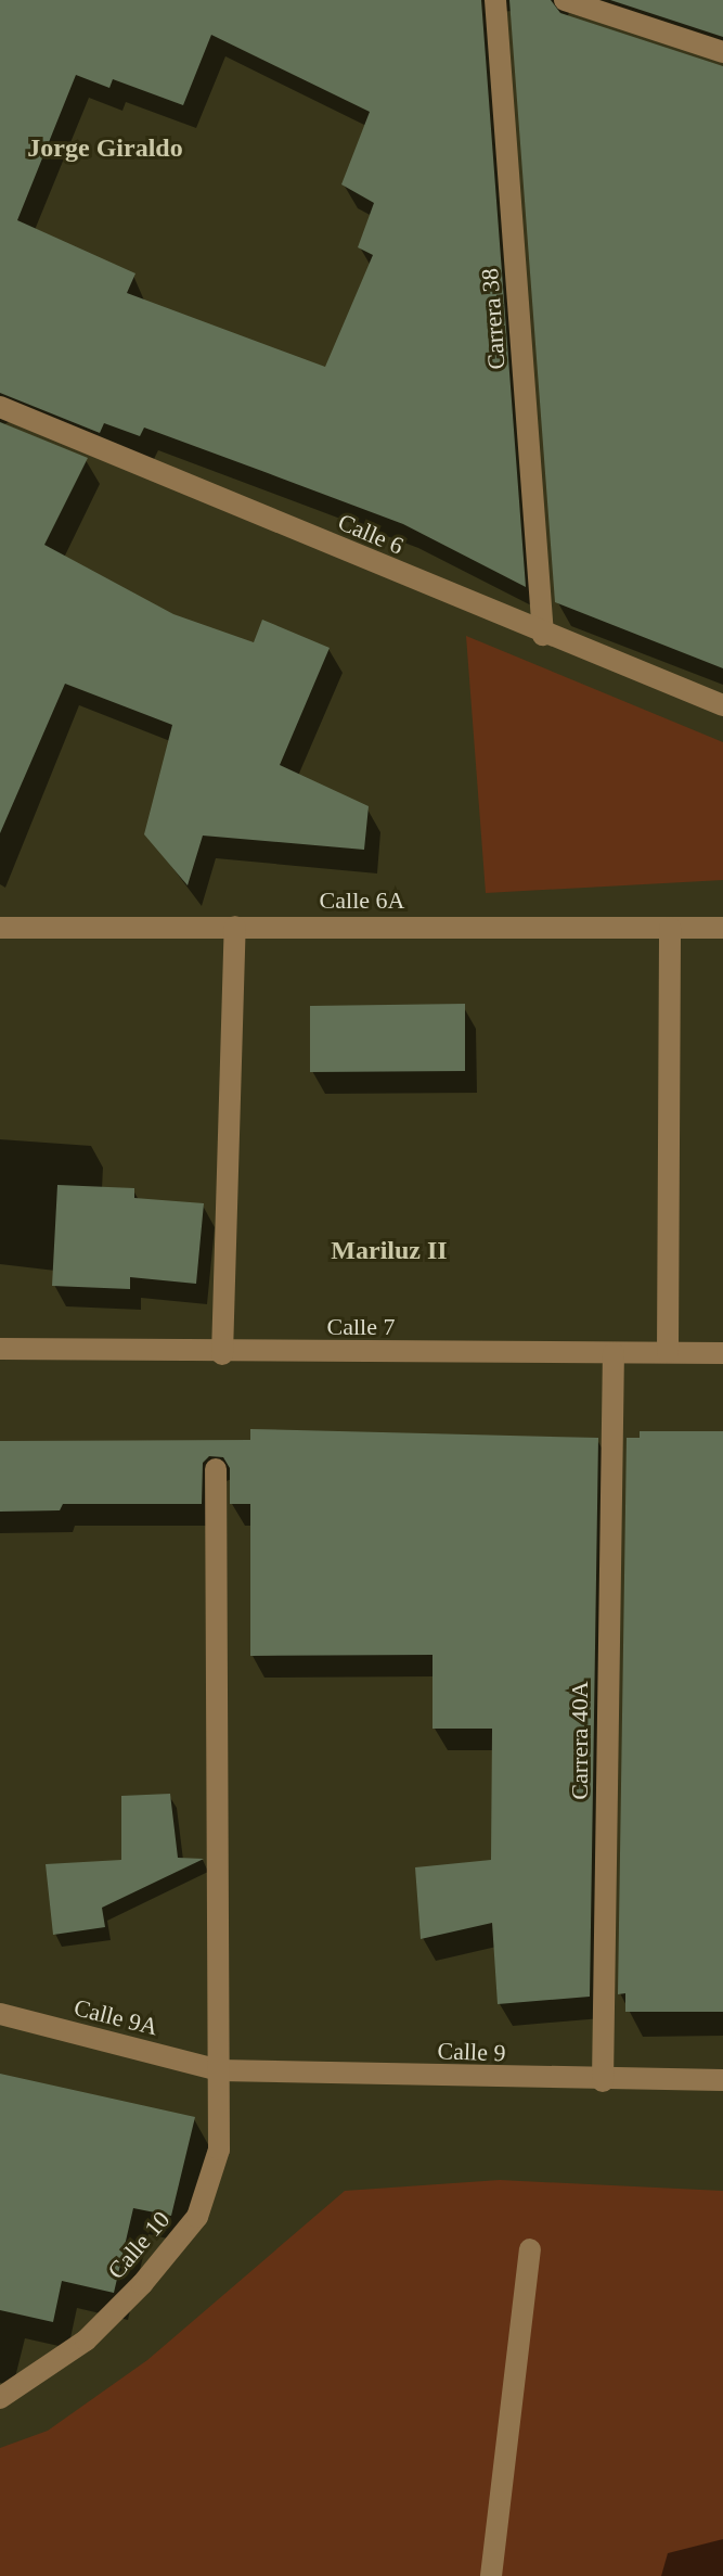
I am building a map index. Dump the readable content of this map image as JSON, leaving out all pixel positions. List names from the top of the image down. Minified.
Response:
{"streets":{"street":["Carrera 38","Calle 6","Calle 6A","Calle 7","Carrera 40A","Calle 9A","Calle 9","Calle 10"]},"crossings":[["Carrera 38","Calle 6"],["Calle 7","Carrera 40A"],["Carrera 40A","Calle 9"],["Calle 9A","Calle 9"],["Calle 9A","Calle 10"],["Calle 9","Calle 10"]],"districts":["Jorge Giraldo","Mariluz II"]}
